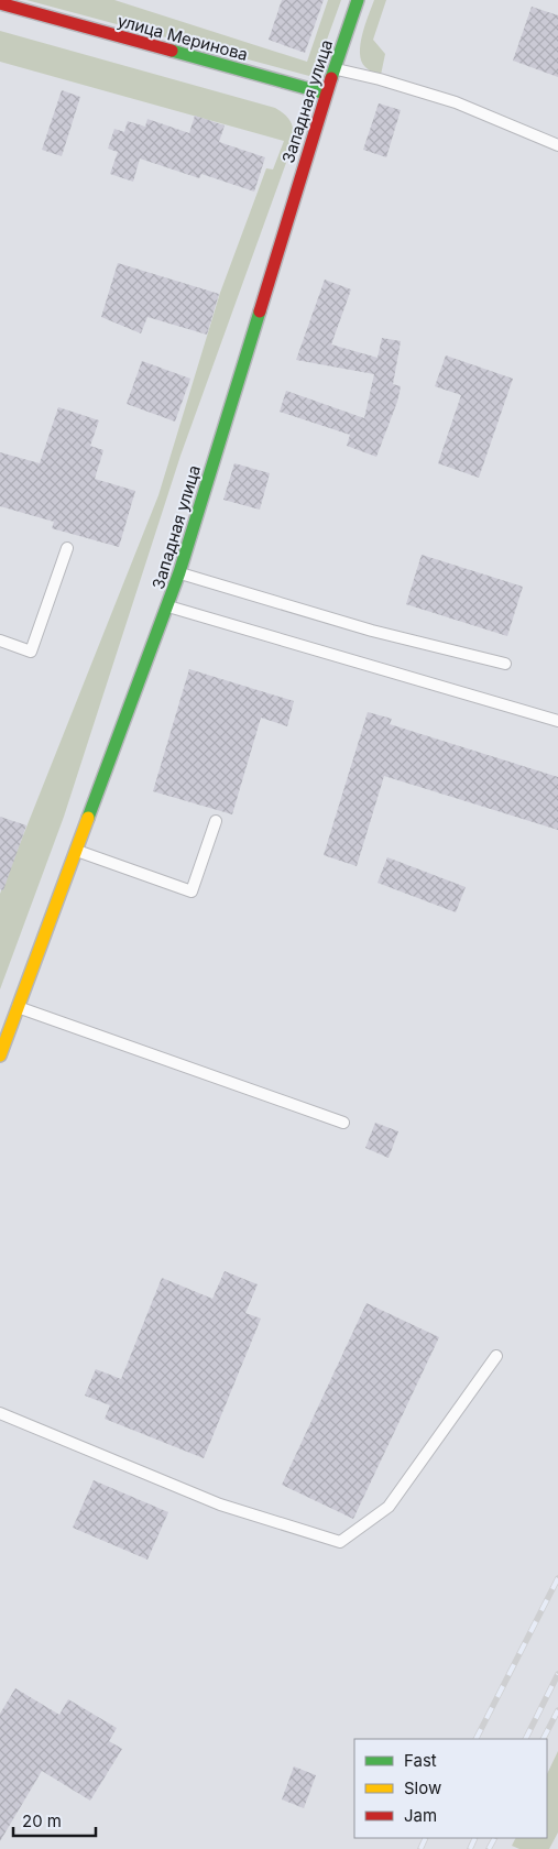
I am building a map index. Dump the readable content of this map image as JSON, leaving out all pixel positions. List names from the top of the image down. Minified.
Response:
{"streets":{"street":["улица Меринова","Западная улица"]},"crossings":[["улица Меринова","Западная улица"]],"legend":["Fast","Slow","Jam"],"scale_bar":"20 m"}
